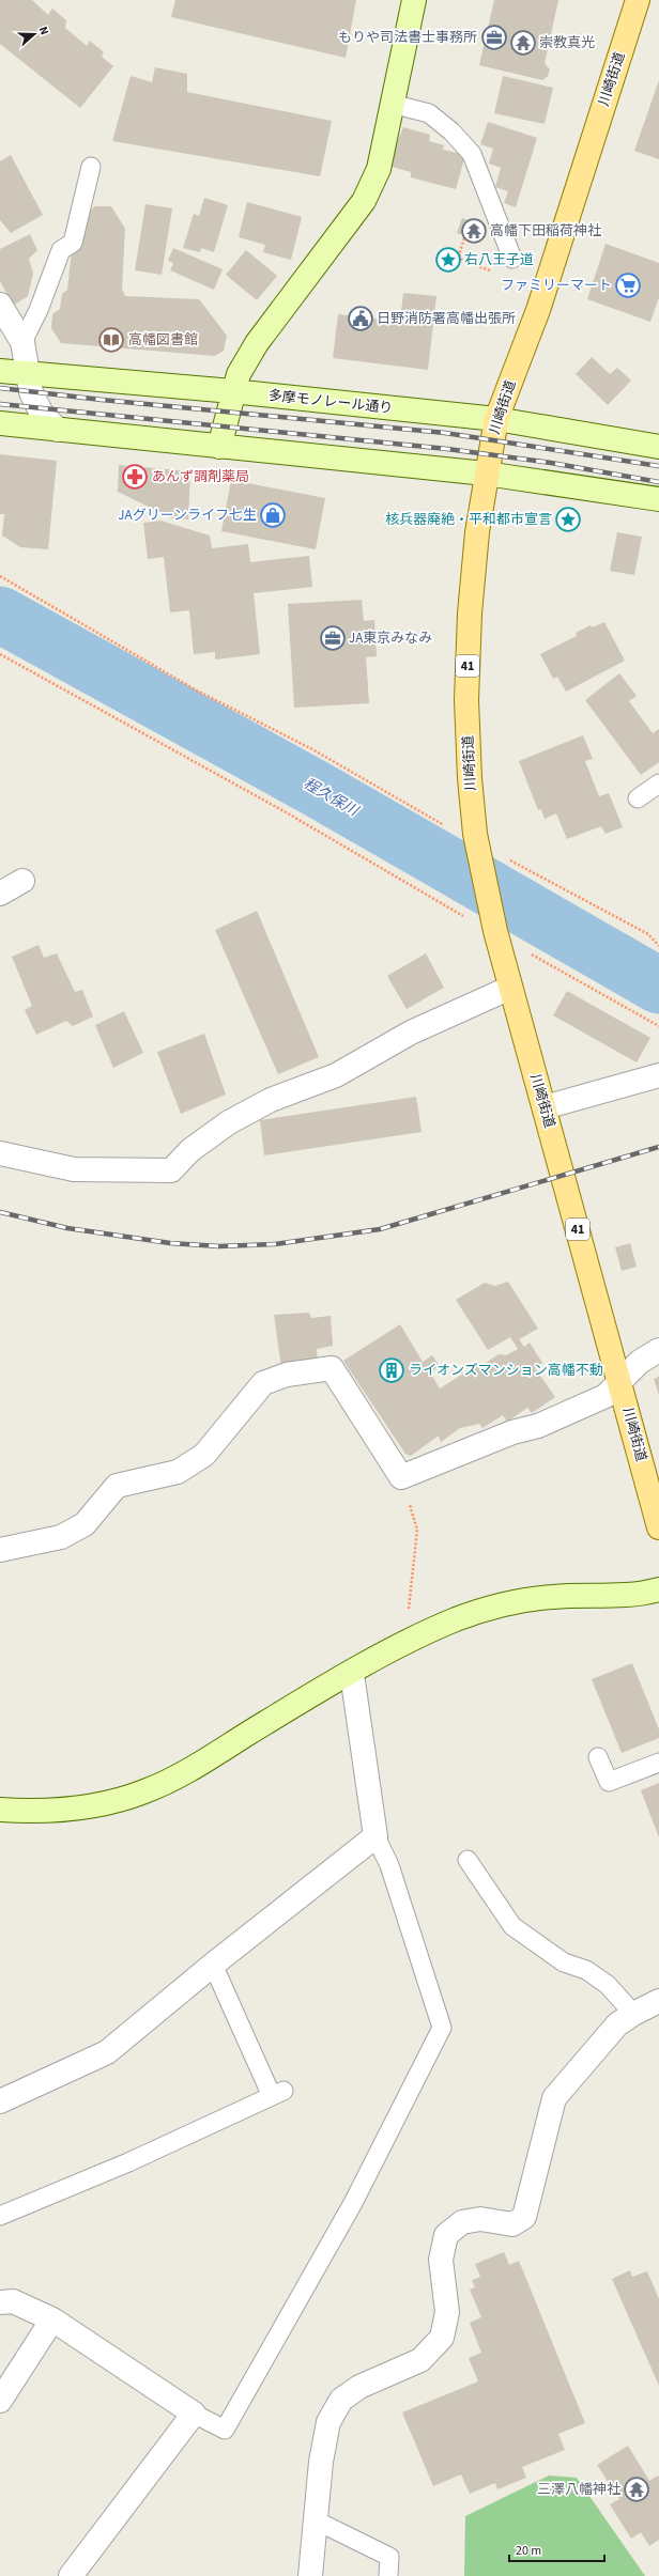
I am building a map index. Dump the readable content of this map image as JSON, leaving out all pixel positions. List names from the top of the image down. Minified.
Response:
{"streets":{"main road":["川崎街道","多摩モノレール通り","41"]},"crossings":[["川崎街道","多摩モノレール通り"]],"water":["程久保川"],"places":{"office":["もりや司法書士事務所","JA東京みなみ"],"temple":["崇教真光","高幡下田稲荷神社","三澤八幡神社"],"place":["右八王子道","核兵器廃絶・平和都市宣言"],"supermarket":["ファミリーマート"],"public building":["日野消防署高幡出張所"],"library":["高幡図書館"],"pharmacy":["あんず調剤薬局"],"shop":["JAグリーンライフ七生"],"building":["ライオンズマンション高幡不動"]},"scale_bar":"20 m","north":"right"}
